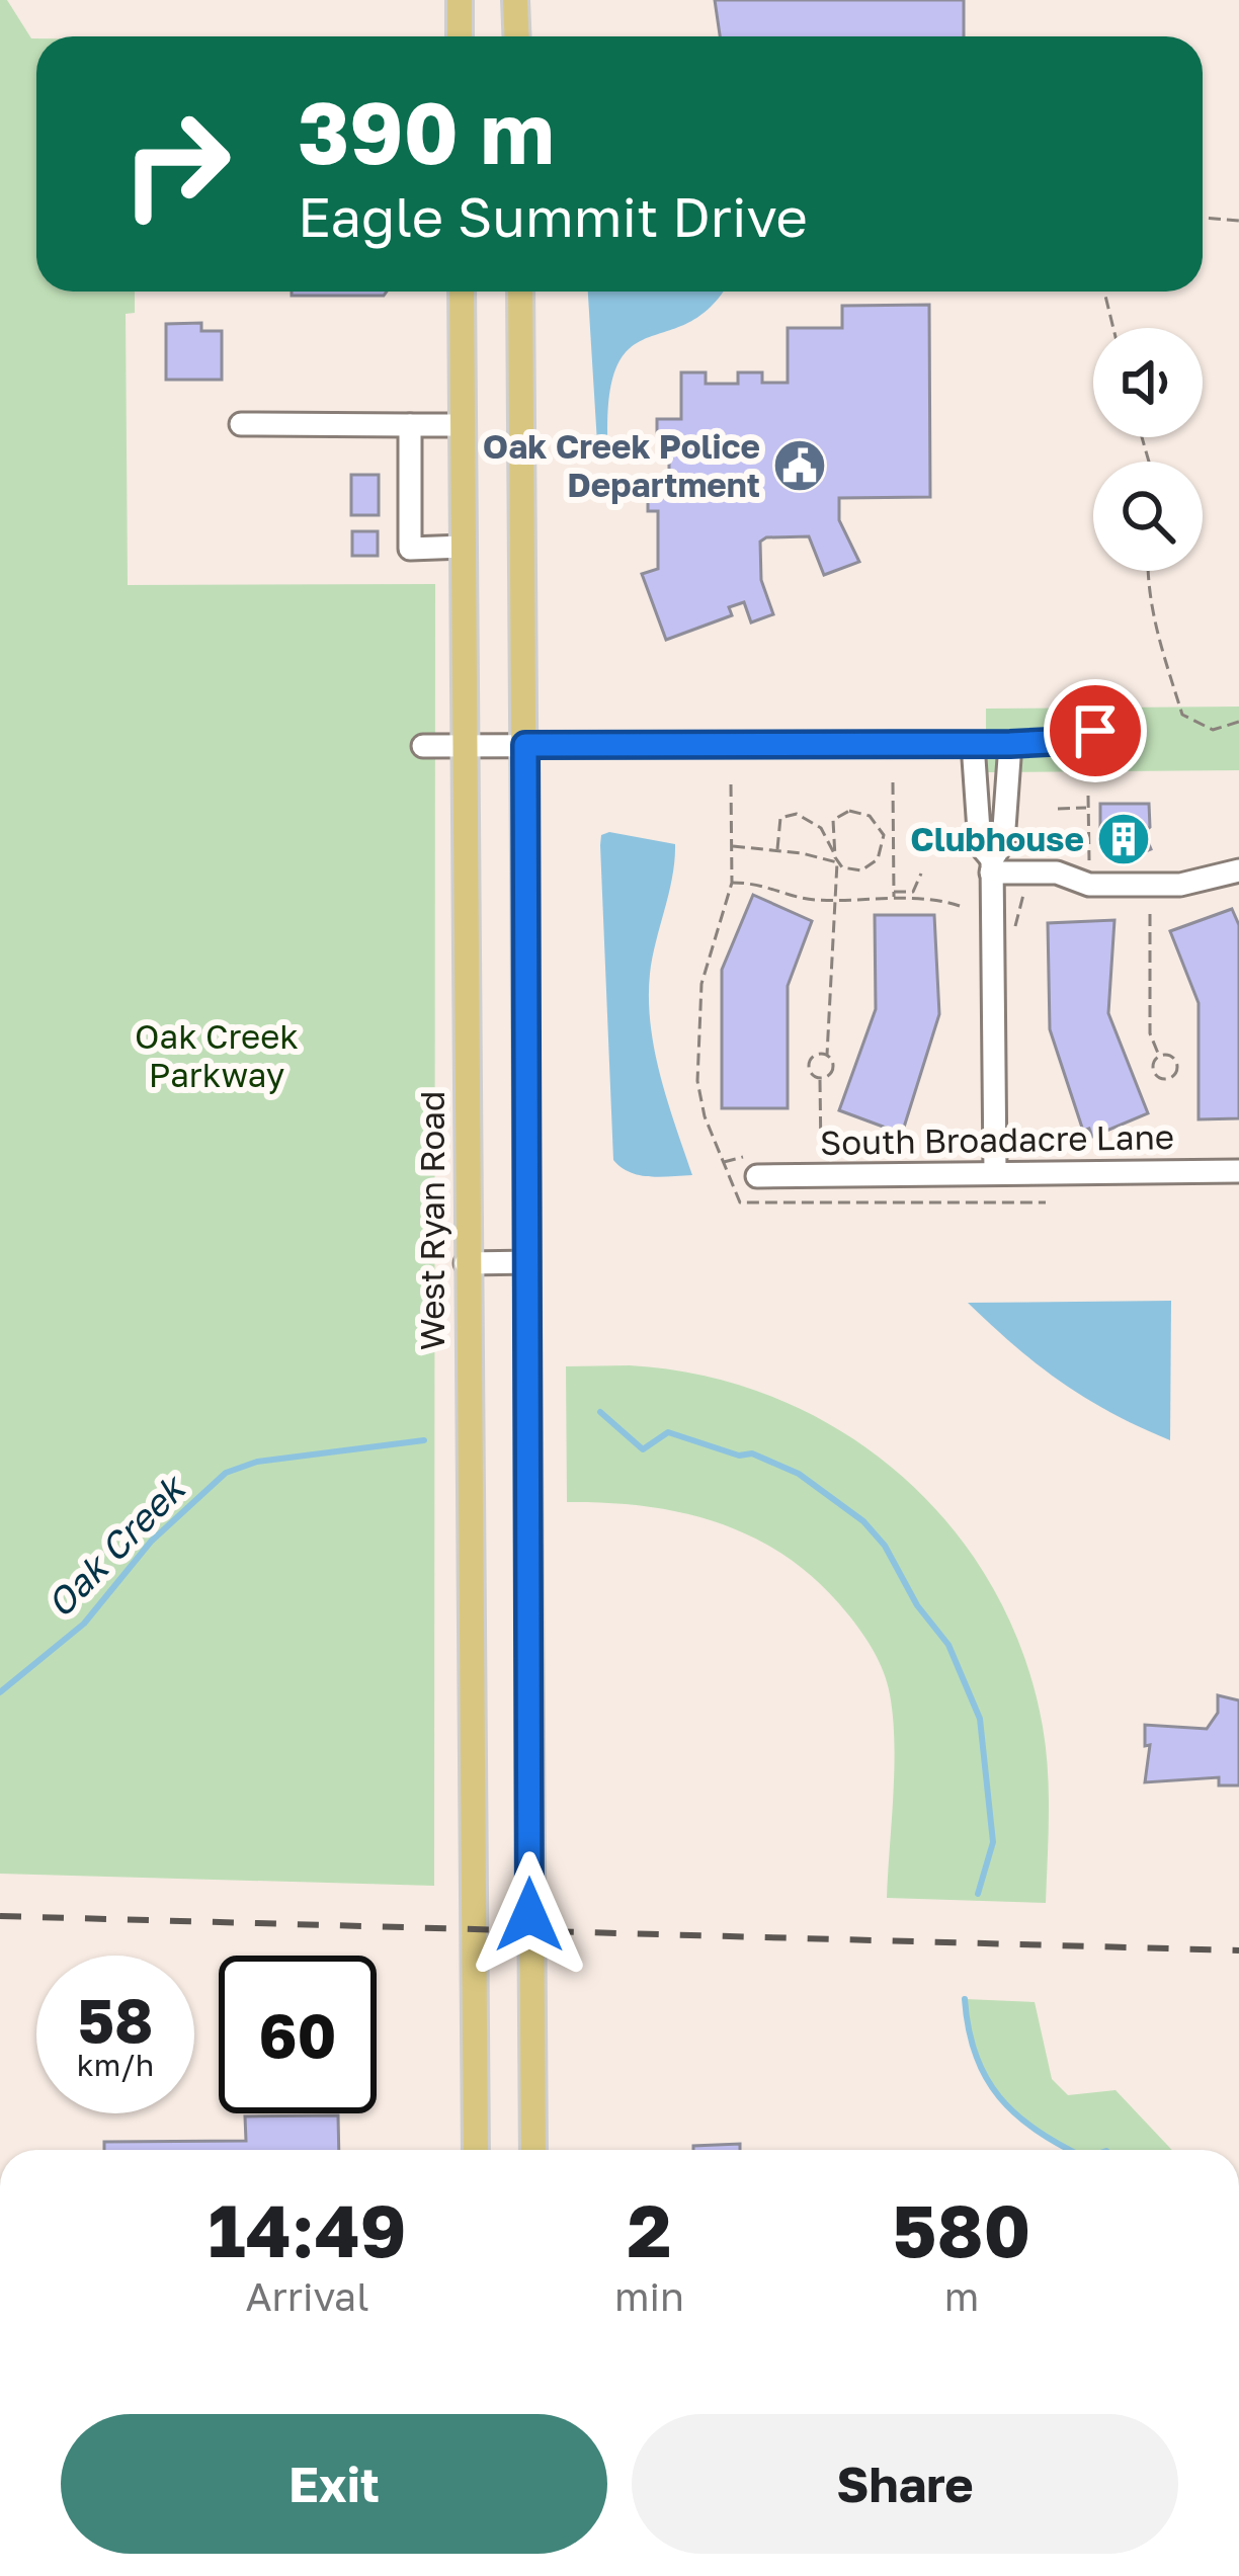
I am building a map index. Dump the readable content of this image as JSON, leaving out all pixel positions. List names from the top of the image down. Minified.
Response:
{"streets":{"main road":["West Ryan Road"],"street":["South Broadacre Lane"]},"water":["Oak Creek"],"parks":["Oak Creek Parkway"],"places":{"public building":["Oak Creek Police Department"],"building":["Clubhouse"]},"page":{"turn":["390 m","Eagle Summit Drive"],"speed":"58 km/h","limit":"60","eta":["14:49","Arrival","2","min","580","m"],"buttons":["Exit","Share"]}}
